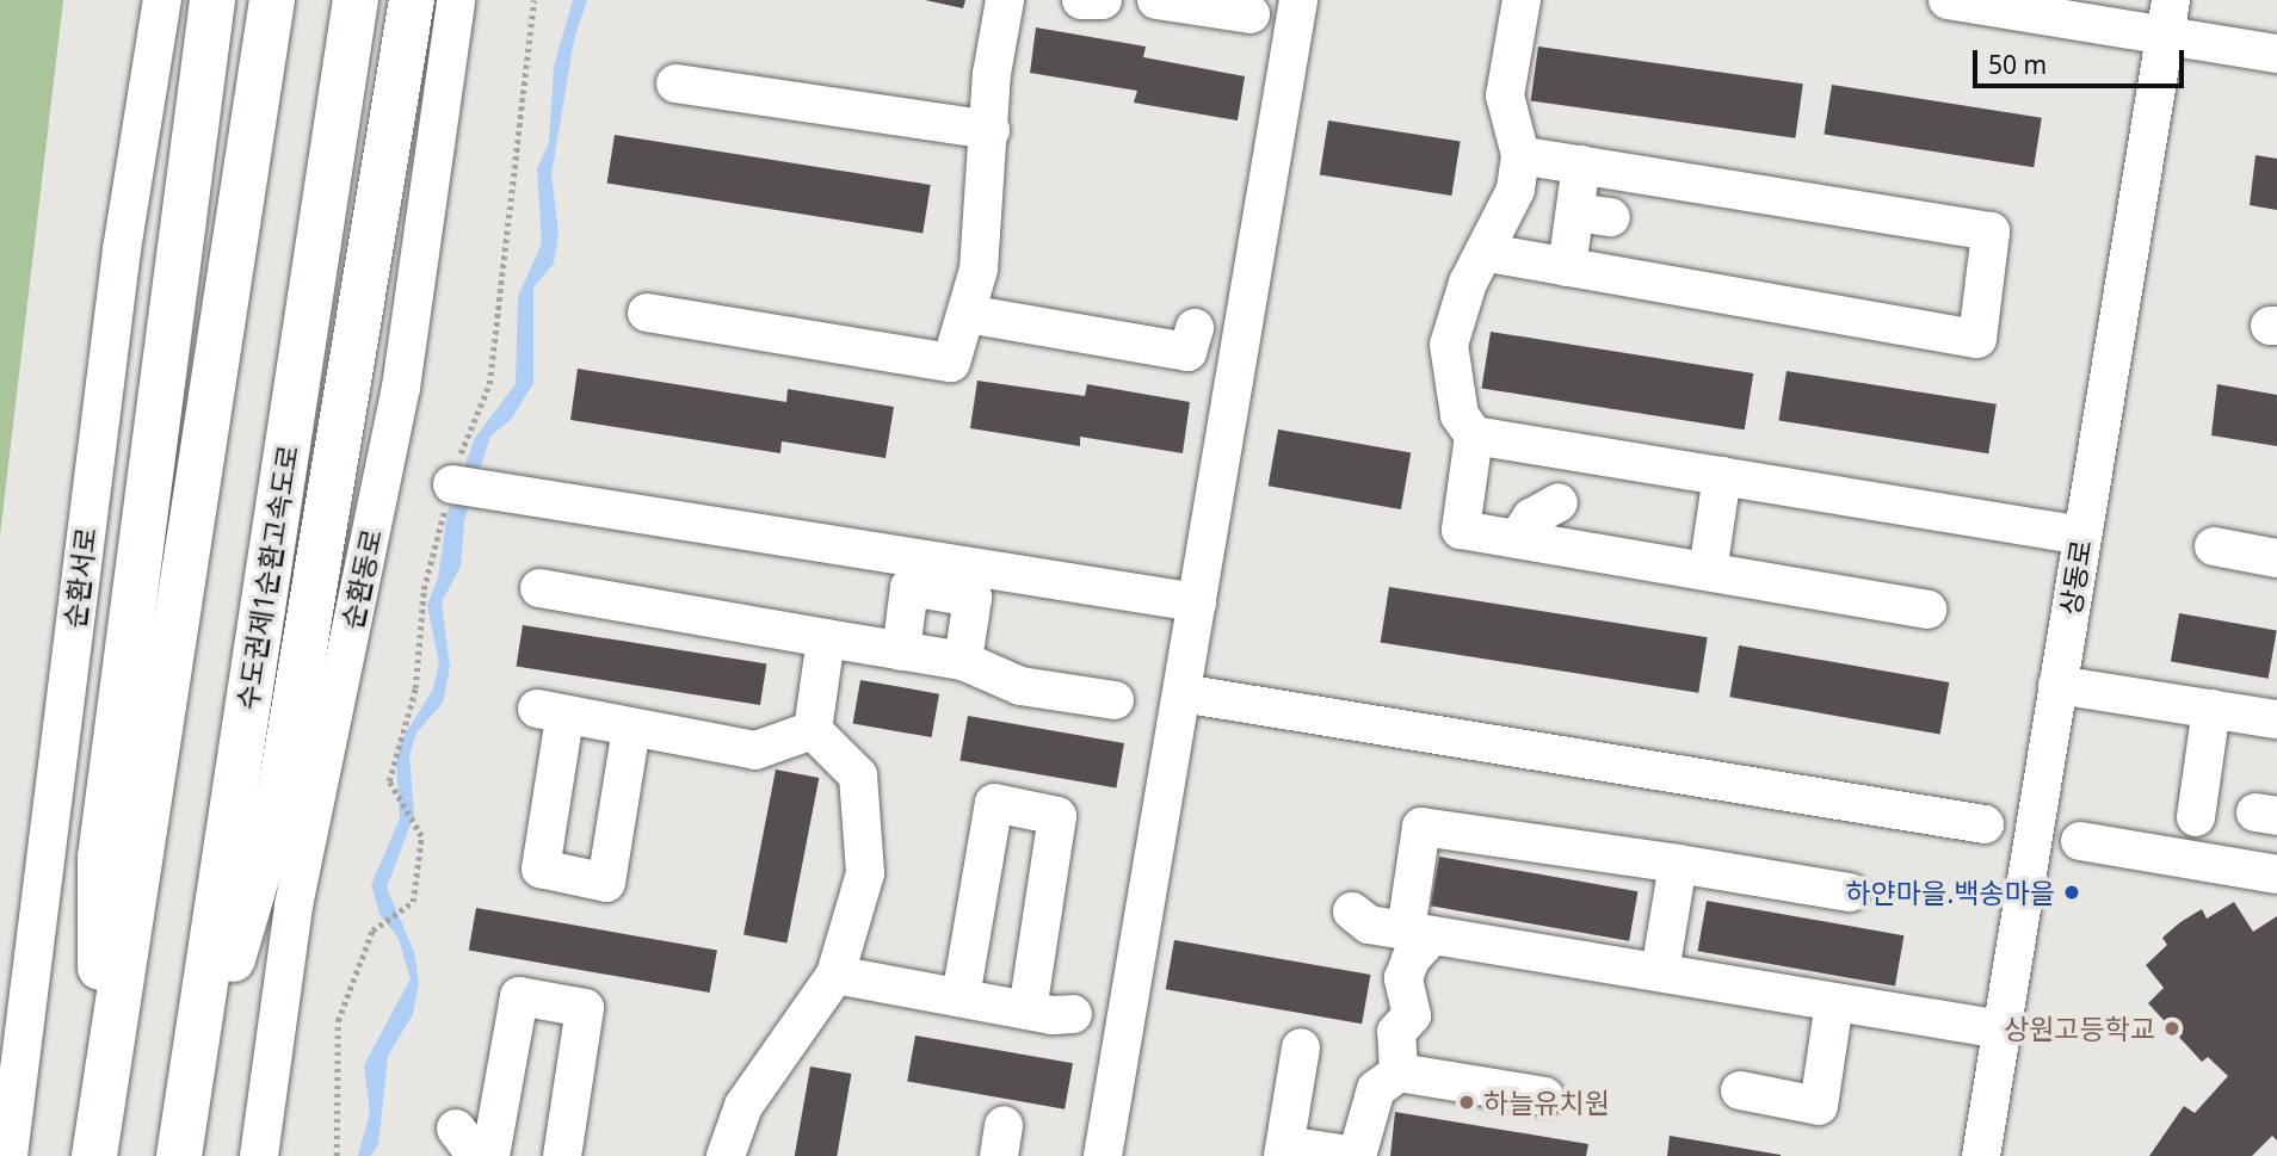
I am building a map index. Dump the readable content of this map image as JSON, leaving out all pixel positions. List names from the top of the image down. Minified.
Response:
{"streets":{"highway":["수도권제1순환고속도로"],"street":["순환서로","상동로","순환동로"]},"places":["하얀마을.백송마을","상원고등학교","하늘유치원"],"scale_bar":"50 m"}
